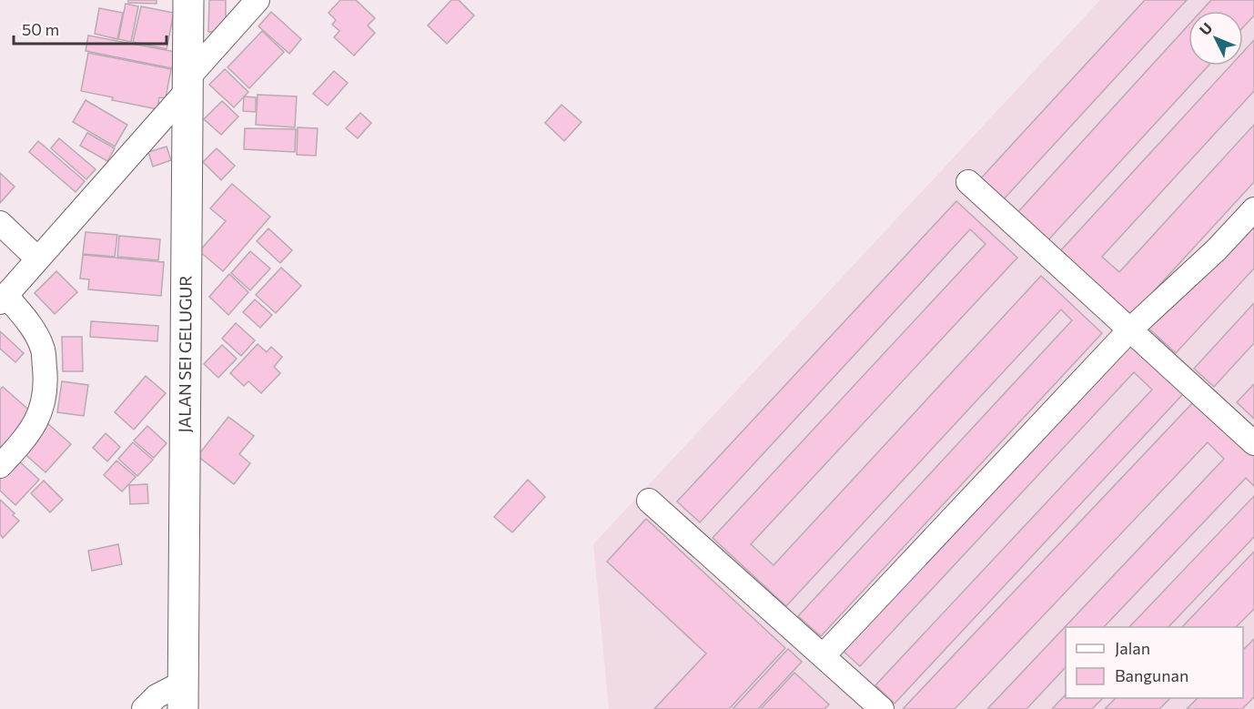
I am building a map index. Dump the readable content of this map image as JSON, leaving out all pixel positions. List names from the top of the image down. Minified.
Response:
{"streets":{"main road":["JALAN SEI GELUGUR"]},"legend":["Jalan","Bangunan"],"scale_bar":"50 m","north":"top left"}
